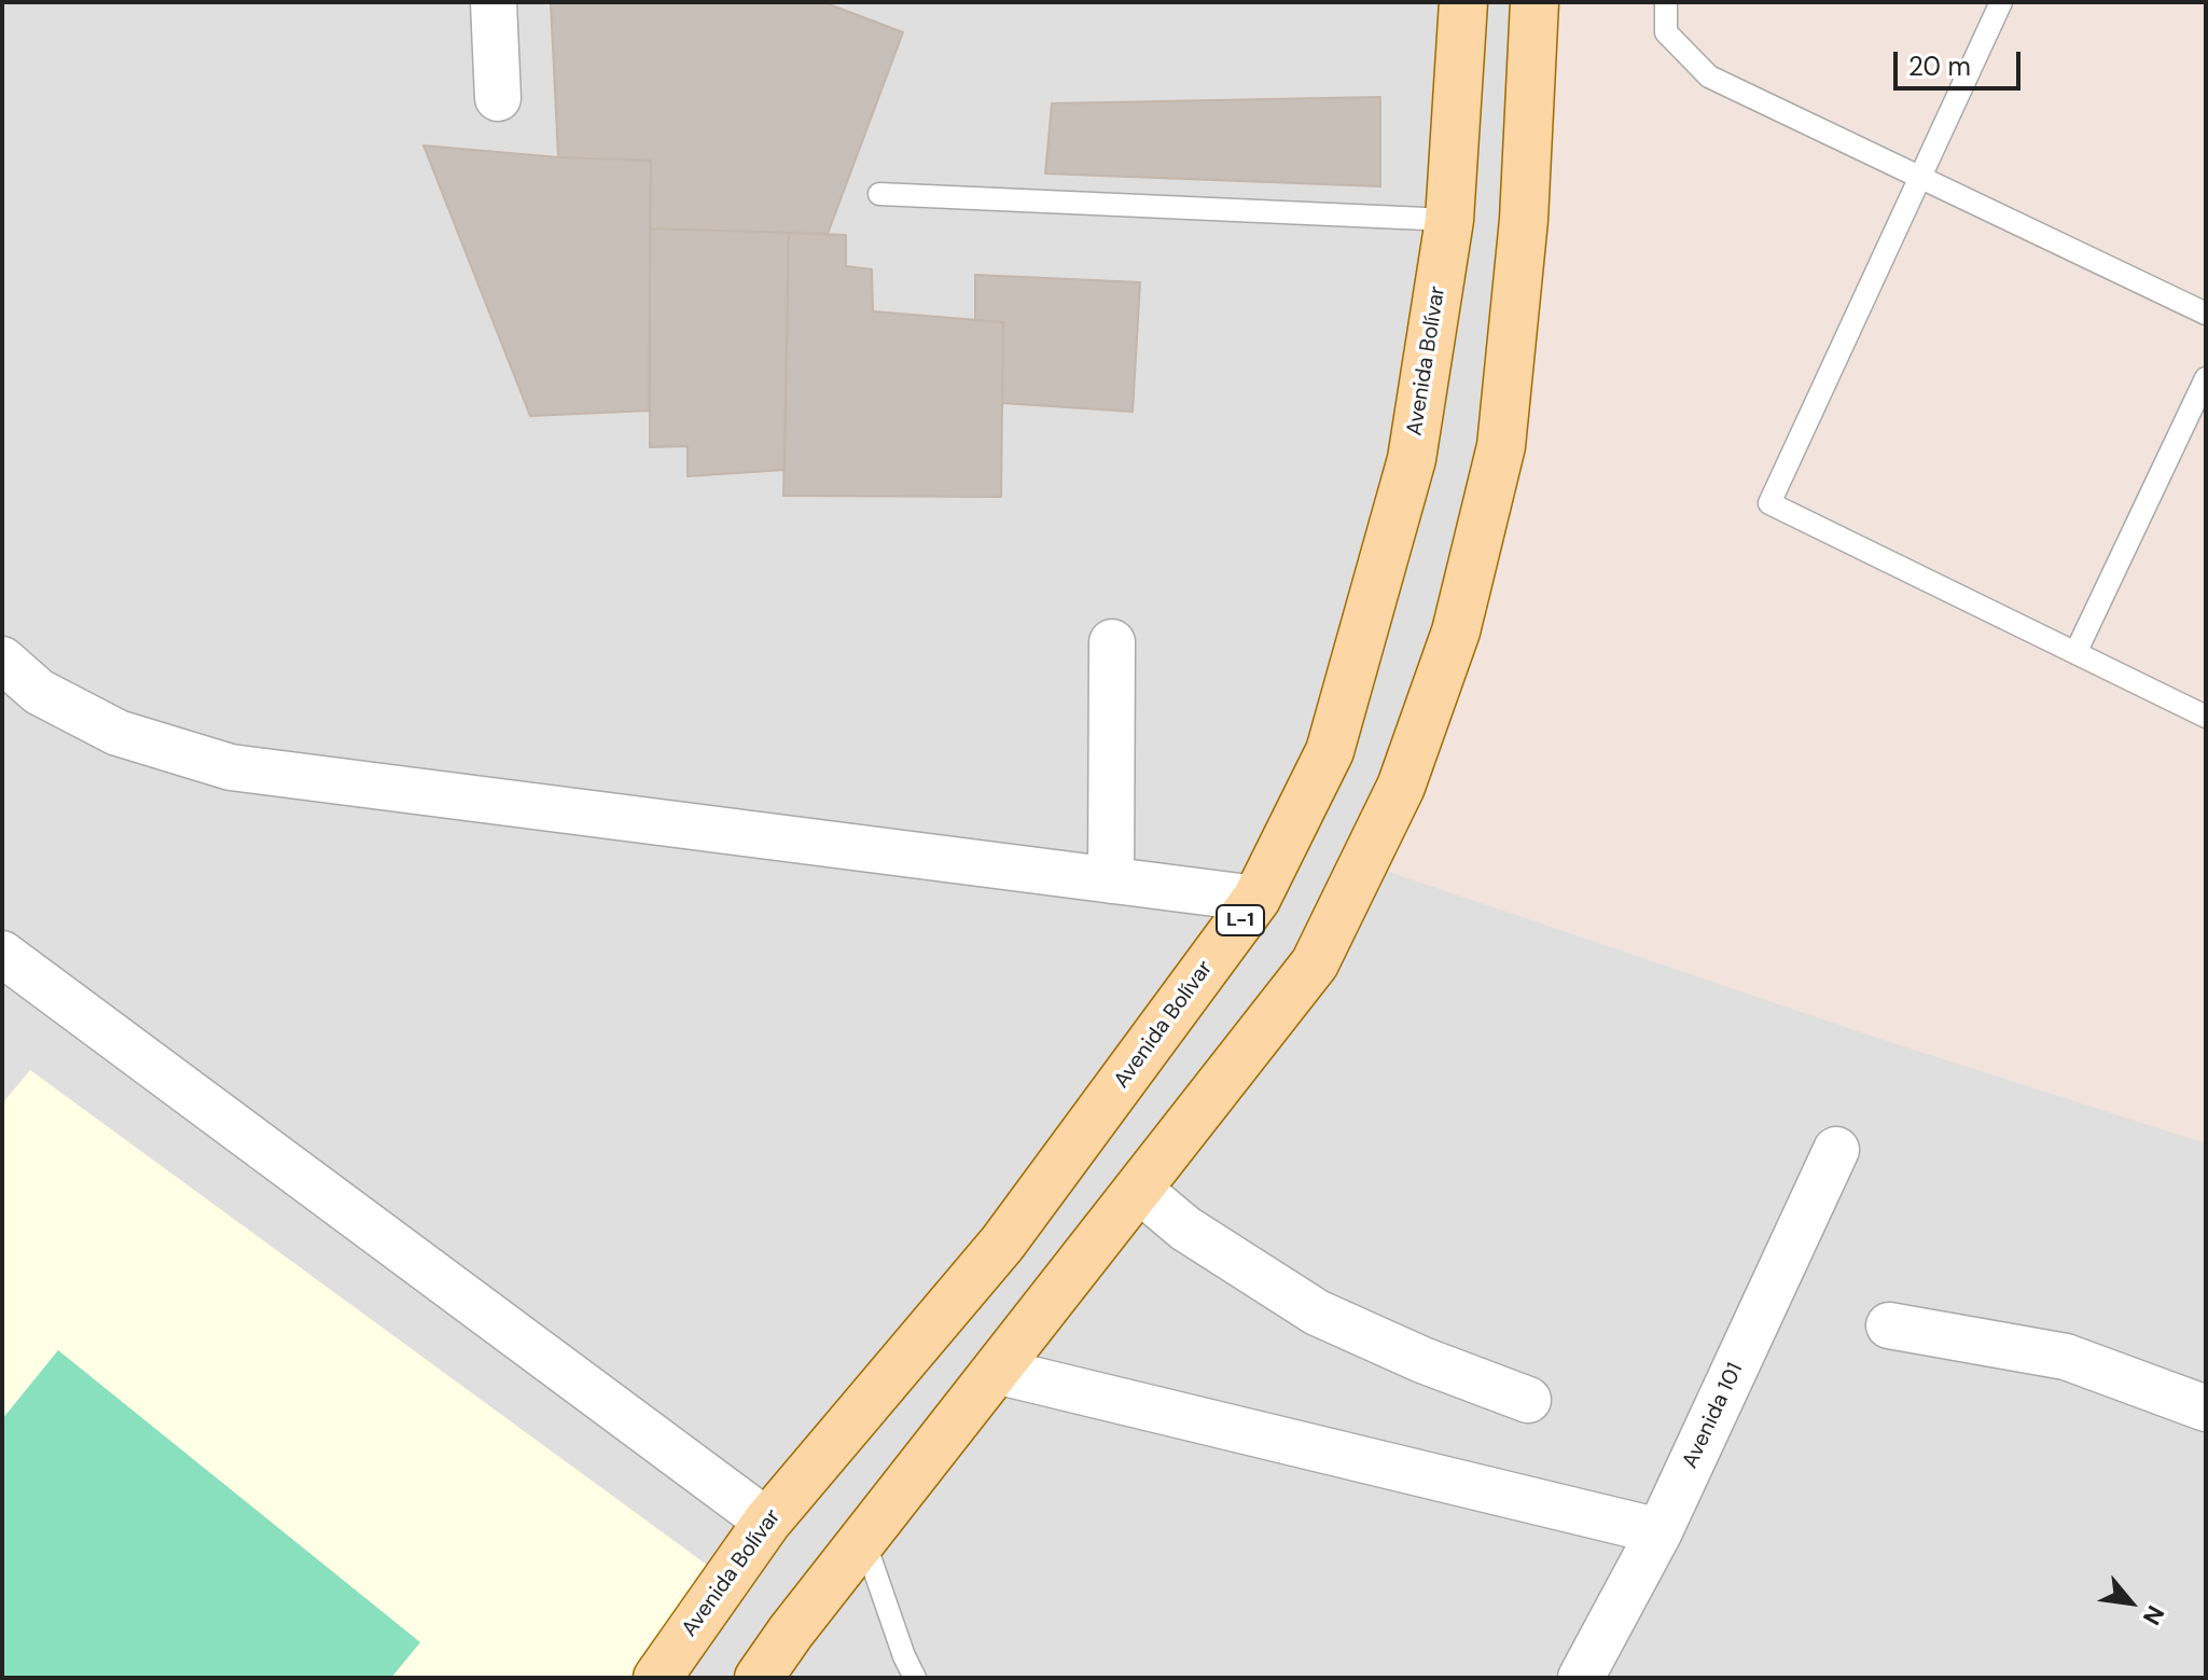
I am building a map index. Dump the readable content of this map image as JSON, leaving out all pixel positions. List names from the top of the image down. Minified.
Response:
{"streets":{"main road":["Avenida Bolívar","L-1"],"street":["Avenida 101"]},"scale_bar":"20 m","north":"bottom right"}
